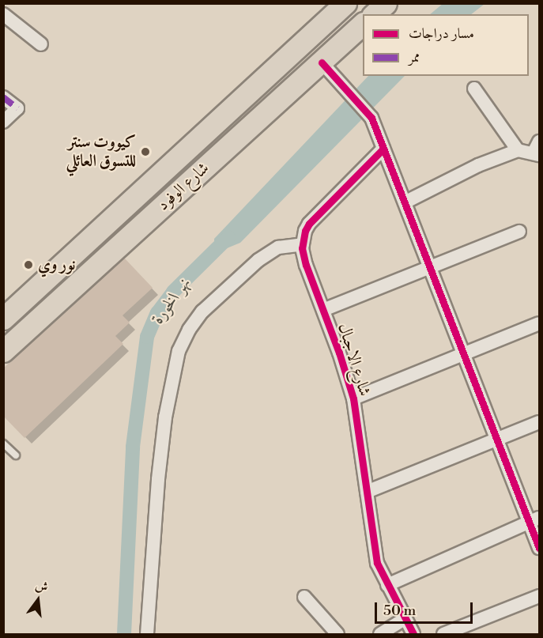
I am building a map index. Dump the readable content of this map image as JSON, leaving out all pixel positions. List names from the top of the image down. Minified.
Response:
{"streets":{"main road":["شارع الوفود"],"street":["شارع الاجبال"]},"water":["نهر الخورة"],"places":["كيووت سنتر للتسوق العائلي","نور وي"],"legend":["مسار دراجات","ممر"],"scale_bar":"50 m","north":"top"}
